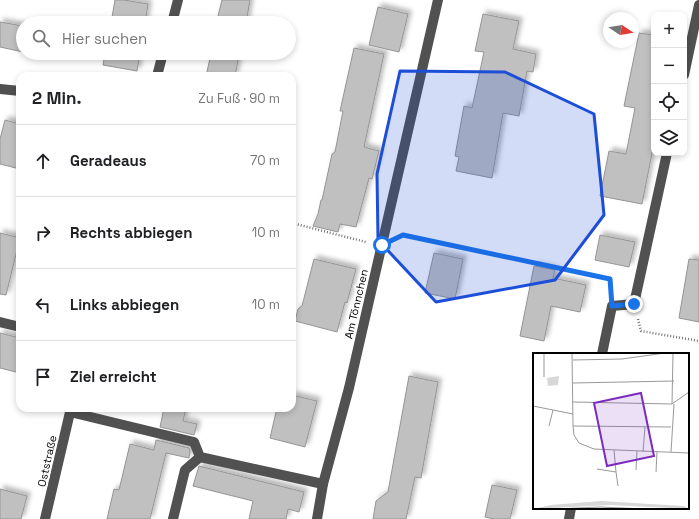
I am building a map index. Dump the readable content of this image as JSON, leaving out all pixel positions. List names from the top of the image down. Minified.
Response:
{"streets":{"street":["Am Tönnchen","Oststraße"]},"north":"right","page":{"map_buttons":["+","−"],"search":"Hier suchen","heading":["2 Min.","Zu Fuß · 90 m"],"list":[["Geradeaus","70 m"],["Rechts abbiegen","10 m"],["Links abbiegen","10 m"],"Ziel erreicht"]}}
